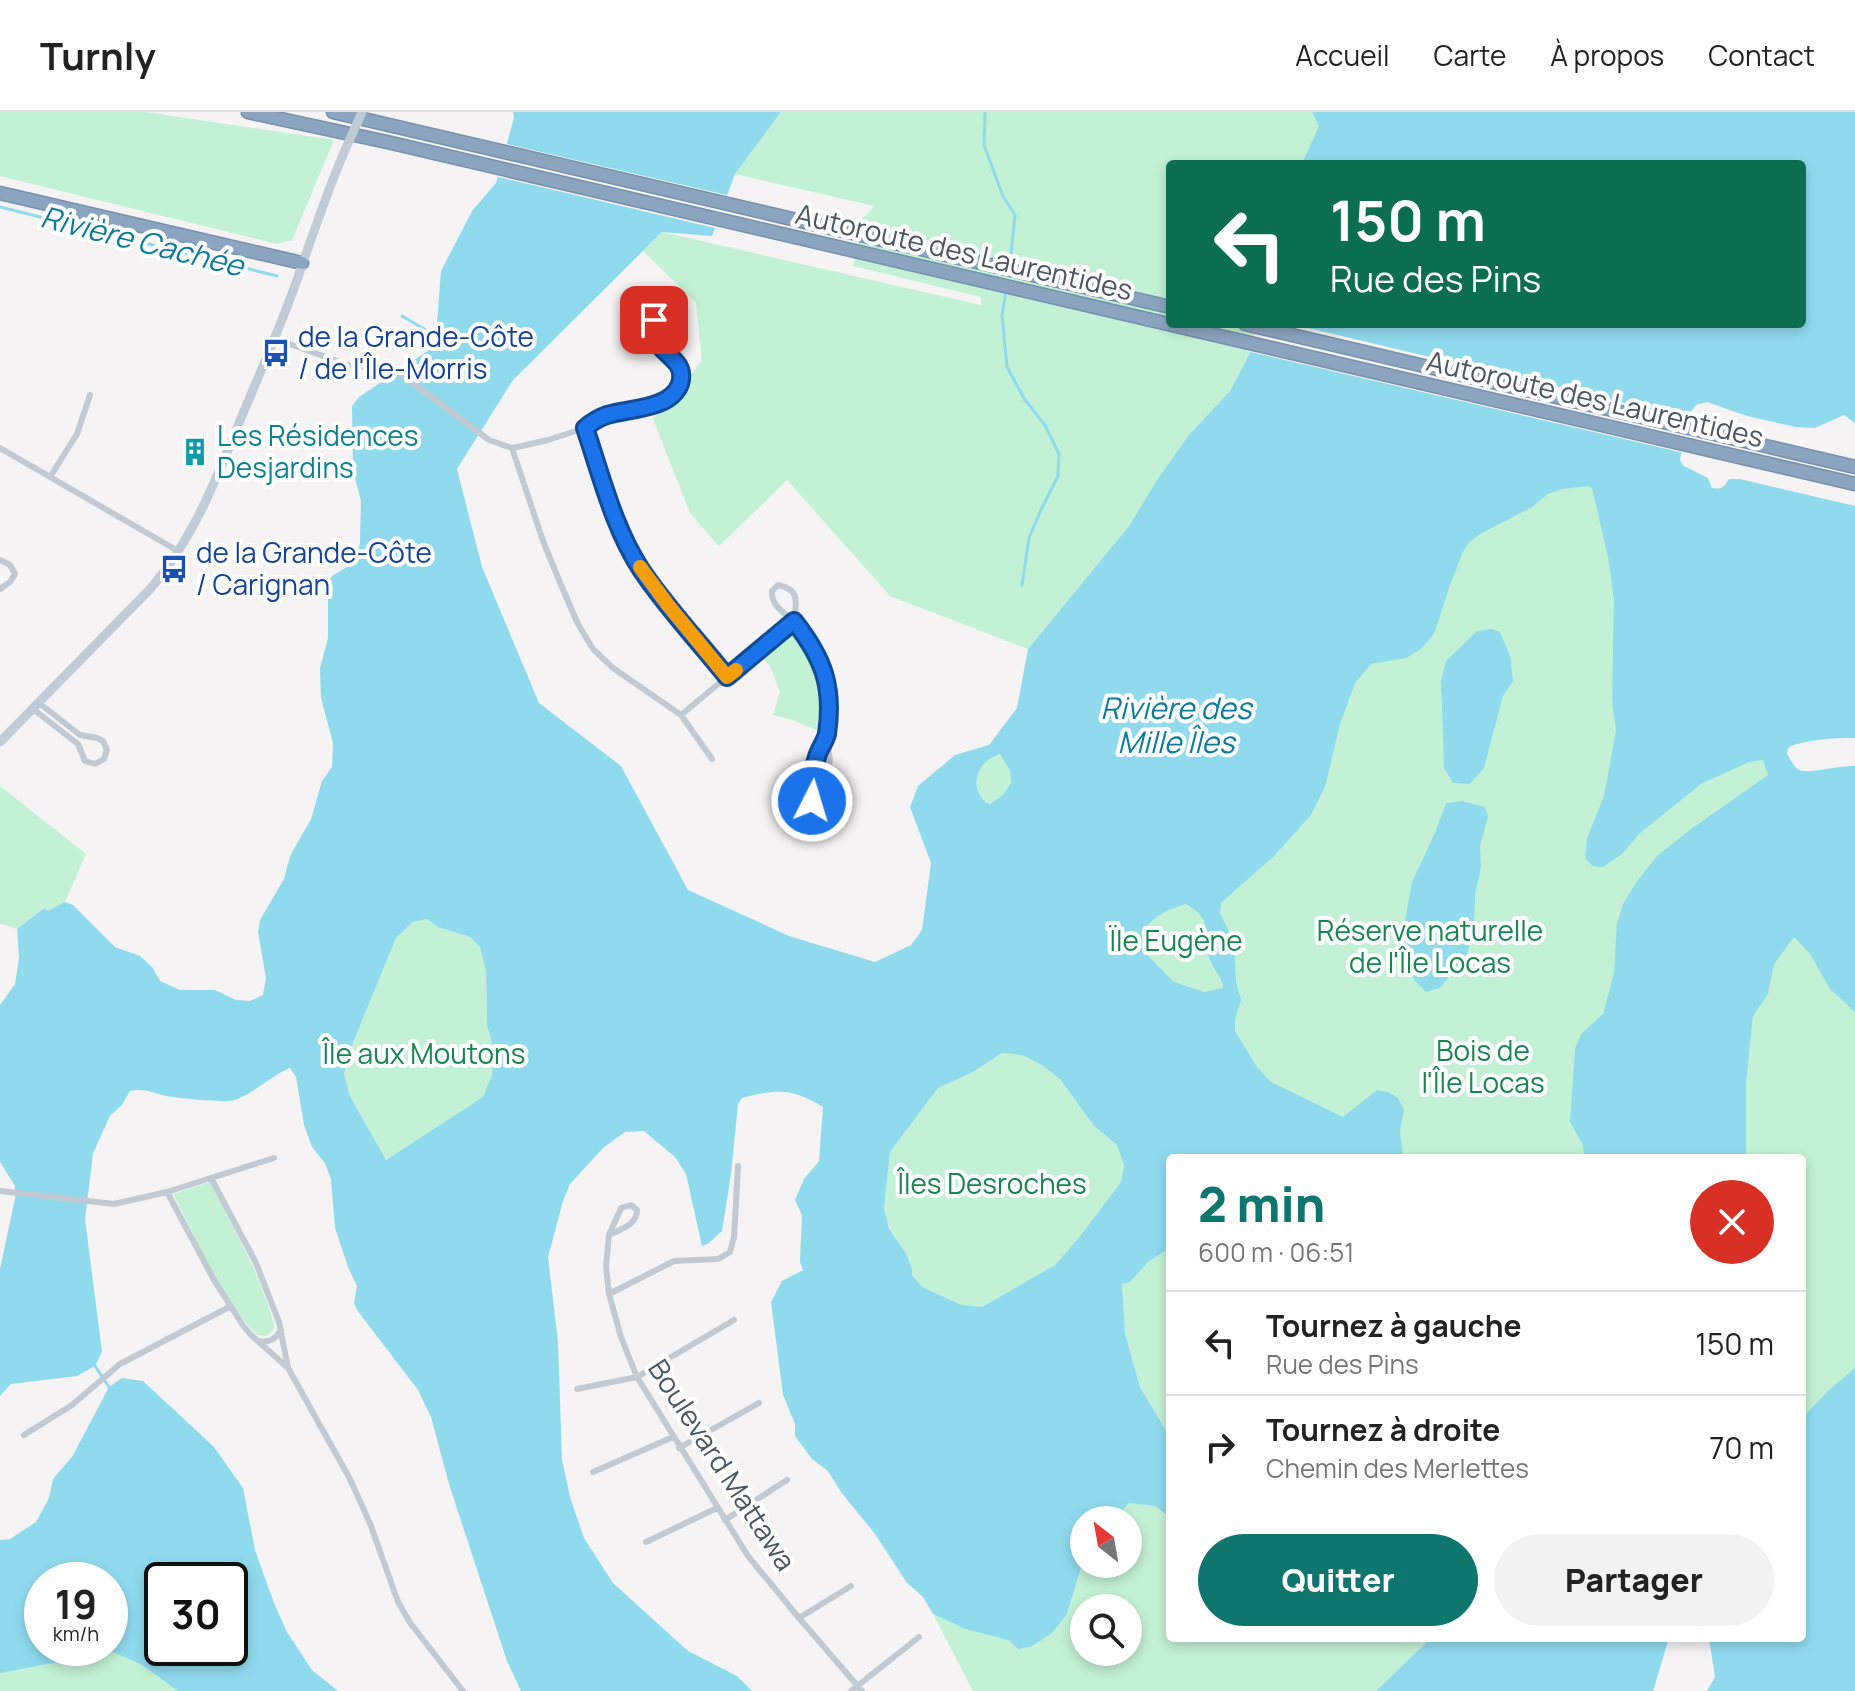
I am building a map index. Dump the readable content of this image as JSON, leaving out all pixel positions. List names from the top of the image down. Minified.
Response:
{"streets":{"highway":["Autoroute des Laurentides"],"street":["Boulevard Mattawa"]},"water":["Rivière Cachée","Rivière des Mille Îles"],"parks":["Réserve naturelle de l'Île Locas","Ïle Eugène","Bois de l'Île Locas","Île aux Moutons","Îles Desroches"],"places":{"bus stop":["de la Grande-Côte / de l'Île-Morris","de la Grande-Côte / Carignan"],"building":["Les Résidences Desjardins"]},"north":"top left","page":{"header":"Turnly","nav":["Accueil","Carte","À propos","Contact"],"turn":["150 m","Rue des Pins"],"heading":["2 min","600 m · 06:51"],"list":[{"name":"Tournez à gauche","note":"Rue des Pins","value":"150 m"},{"name":"Tournez à droite","note":"Chemin des Merlettes","value":"70 m"}],"buttons":["Quitter","Partager"],"speed":"19 km/h","limit":"30"}}
